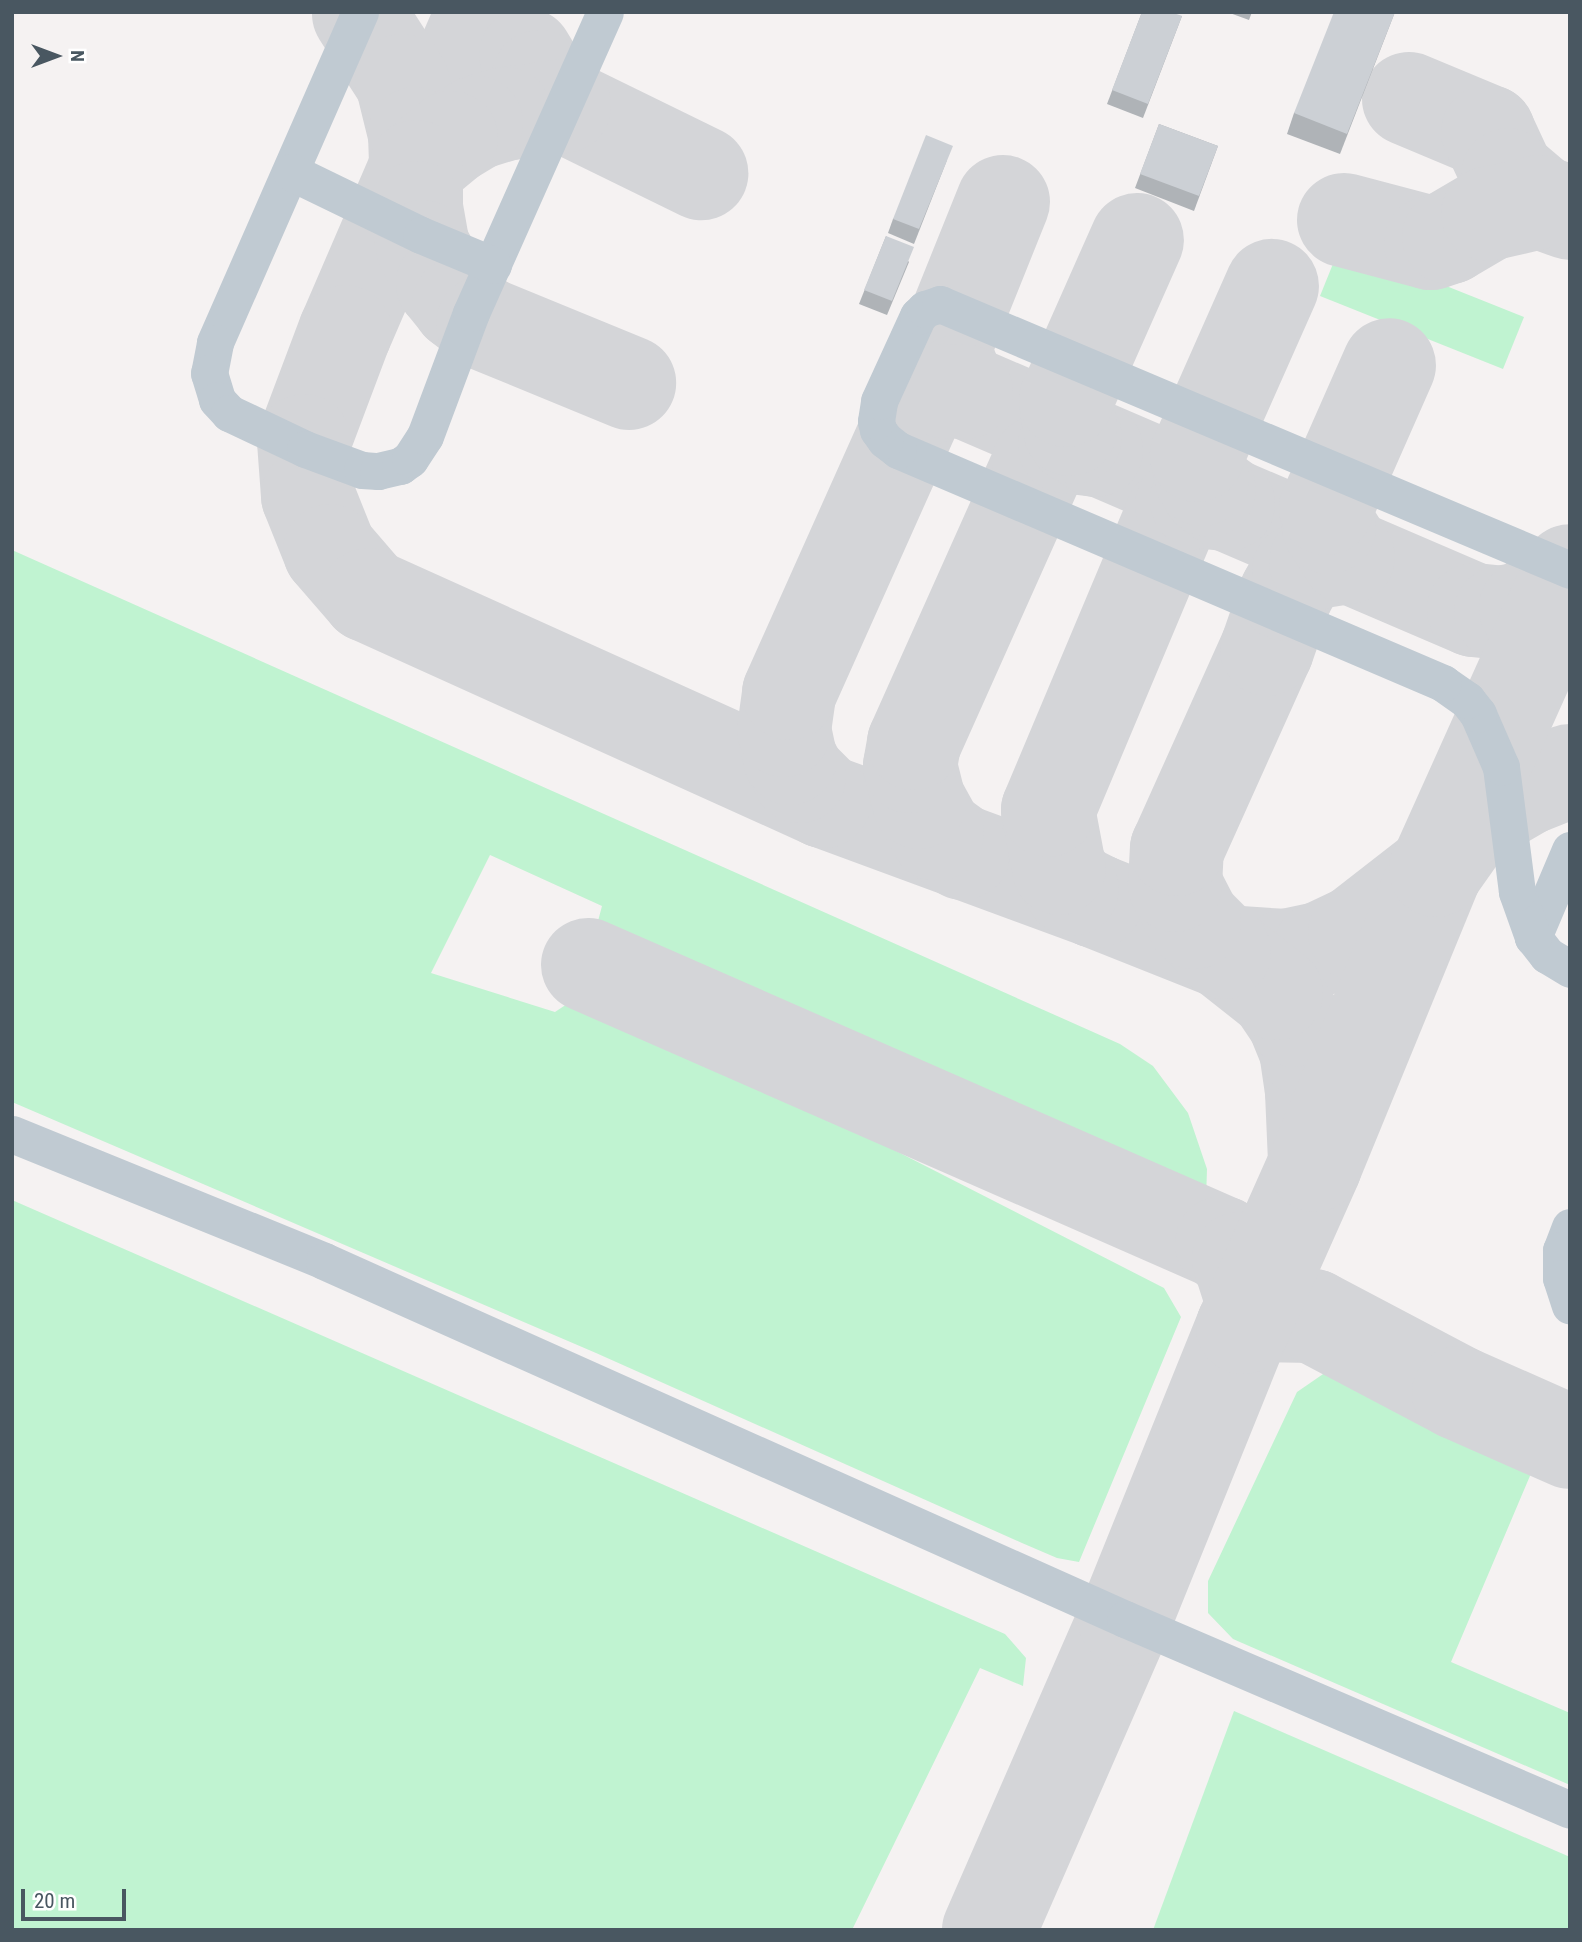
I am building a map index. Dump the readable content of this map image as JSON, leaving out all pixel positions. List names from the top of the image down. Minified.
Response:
{"scale_bar":"20 m","north":"right"}
